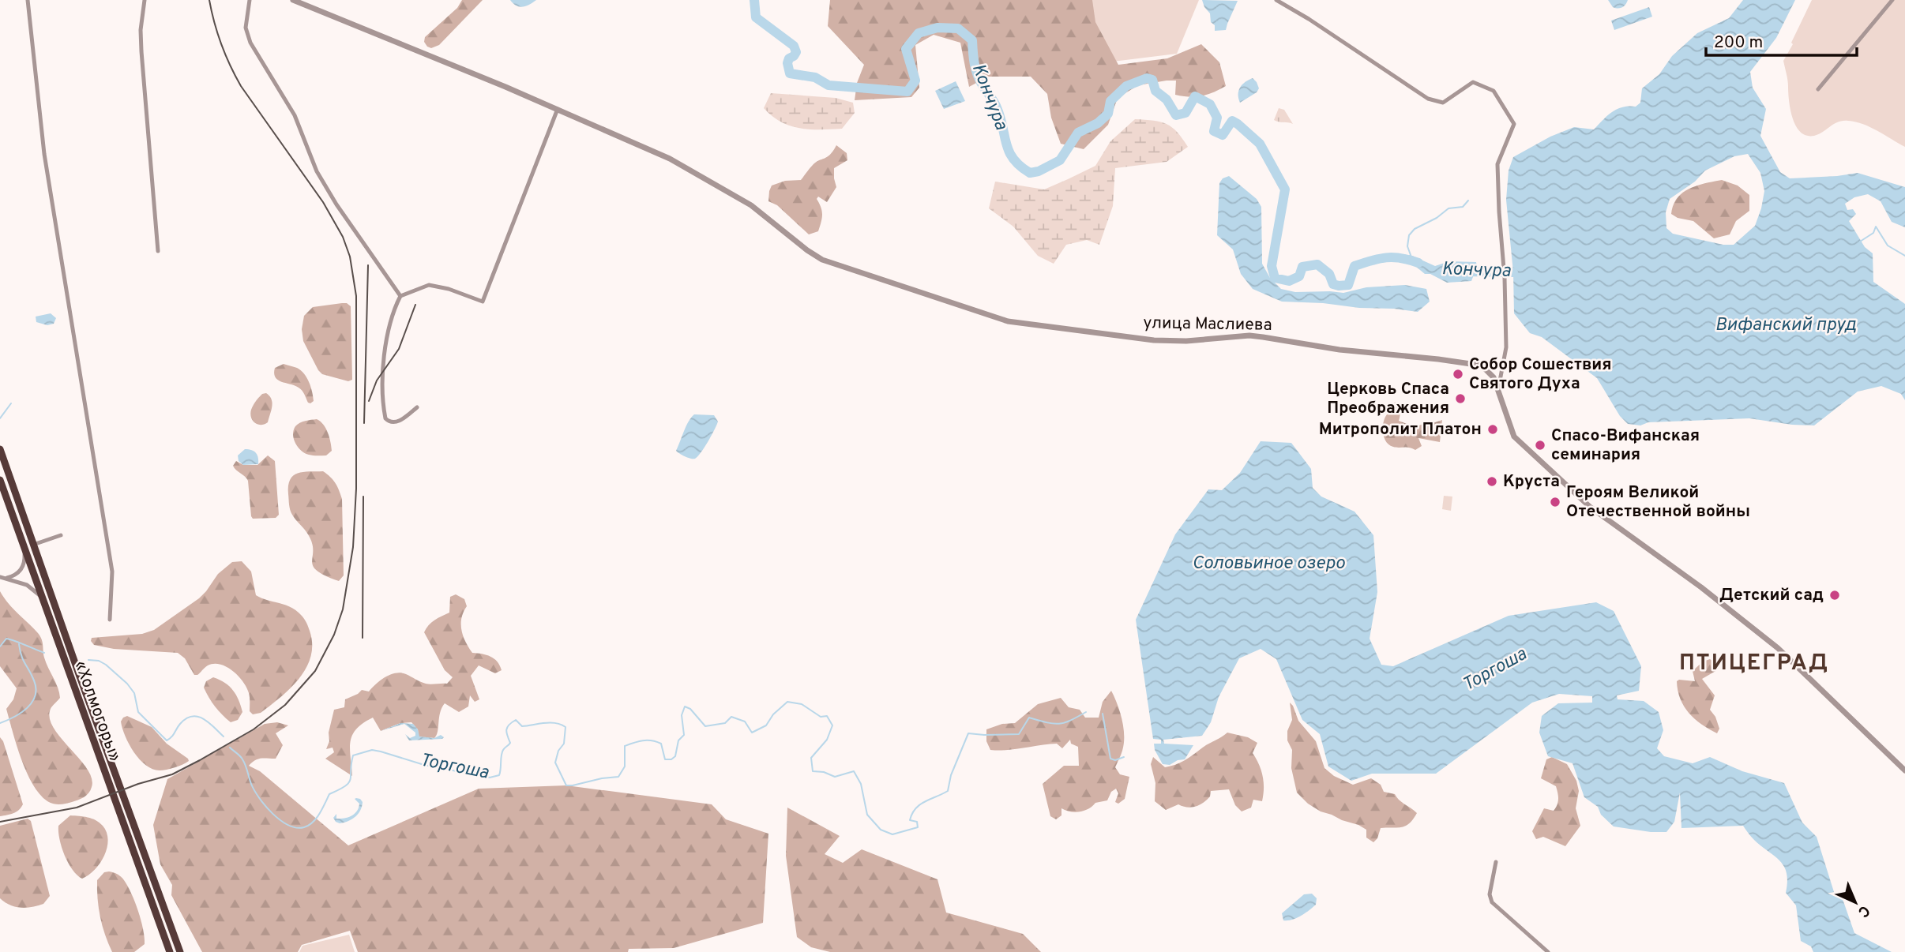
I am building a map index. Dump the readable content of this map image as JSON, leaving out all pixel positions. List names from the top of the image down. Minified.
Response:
{"streets":{"highway":["«Холмогоры»"],"street":["улица Маслиева"]},"districts":["ПТИЦЕГРАД"],"water":["Кончура","Вифанский пруд","Соловьиное озеро","Торгоша"],"places":["Собор Сошествия Святого Духа","Церковь Спаса Преображения","Митрополит Платон","Спасо-Вифанская семинария","Круста","Героям Великой Отечественной войны","Детский сад"],"scale_bar":"200 m","north":"bottom right"}
